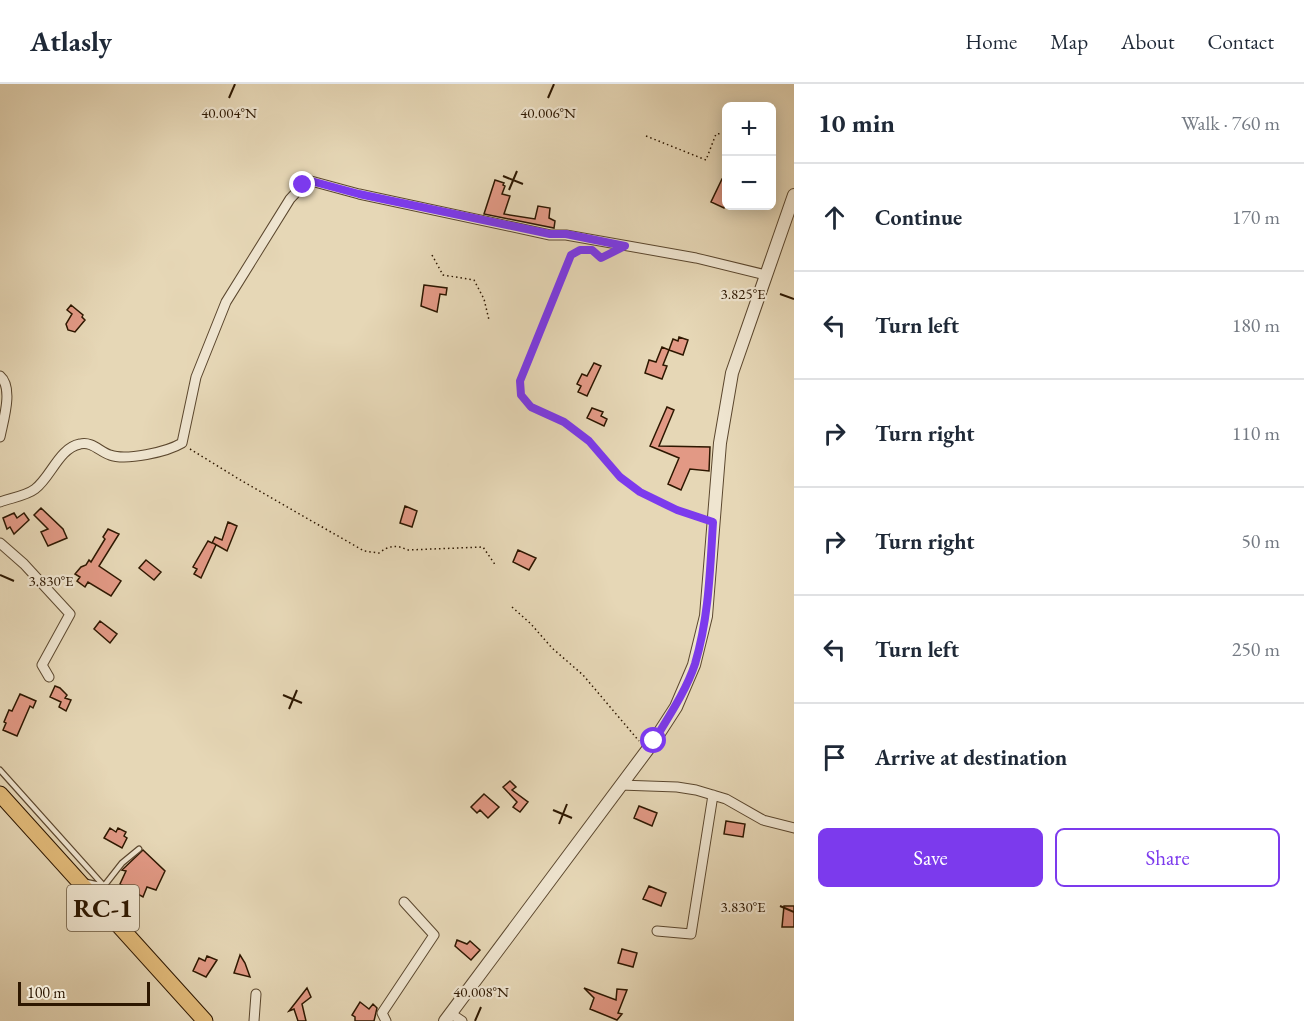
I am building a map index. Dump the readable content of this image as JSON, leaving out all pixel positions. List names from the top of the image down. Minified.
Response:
{"streets":{"main road":["RC-1"]},"scale_bar":"100 m","page":{"header":"Atlasly","nav":["Home","Map","About","Contact"],"heading":["10 min","Walk · 760 m"],"map_buttons":["+","−"],"list":[["Continue","170 m"],["Turn left","180 m"],["Turn right","110 m"],["Turn right","50 m"],["Turn left","250 m"],"Arrive at destination"],"buttons":["Save","Share"],"scale":"100 m"},"coordinates":["40.004°N","40.006°N","3.825°E","3.830°E","40.008°N"]}
